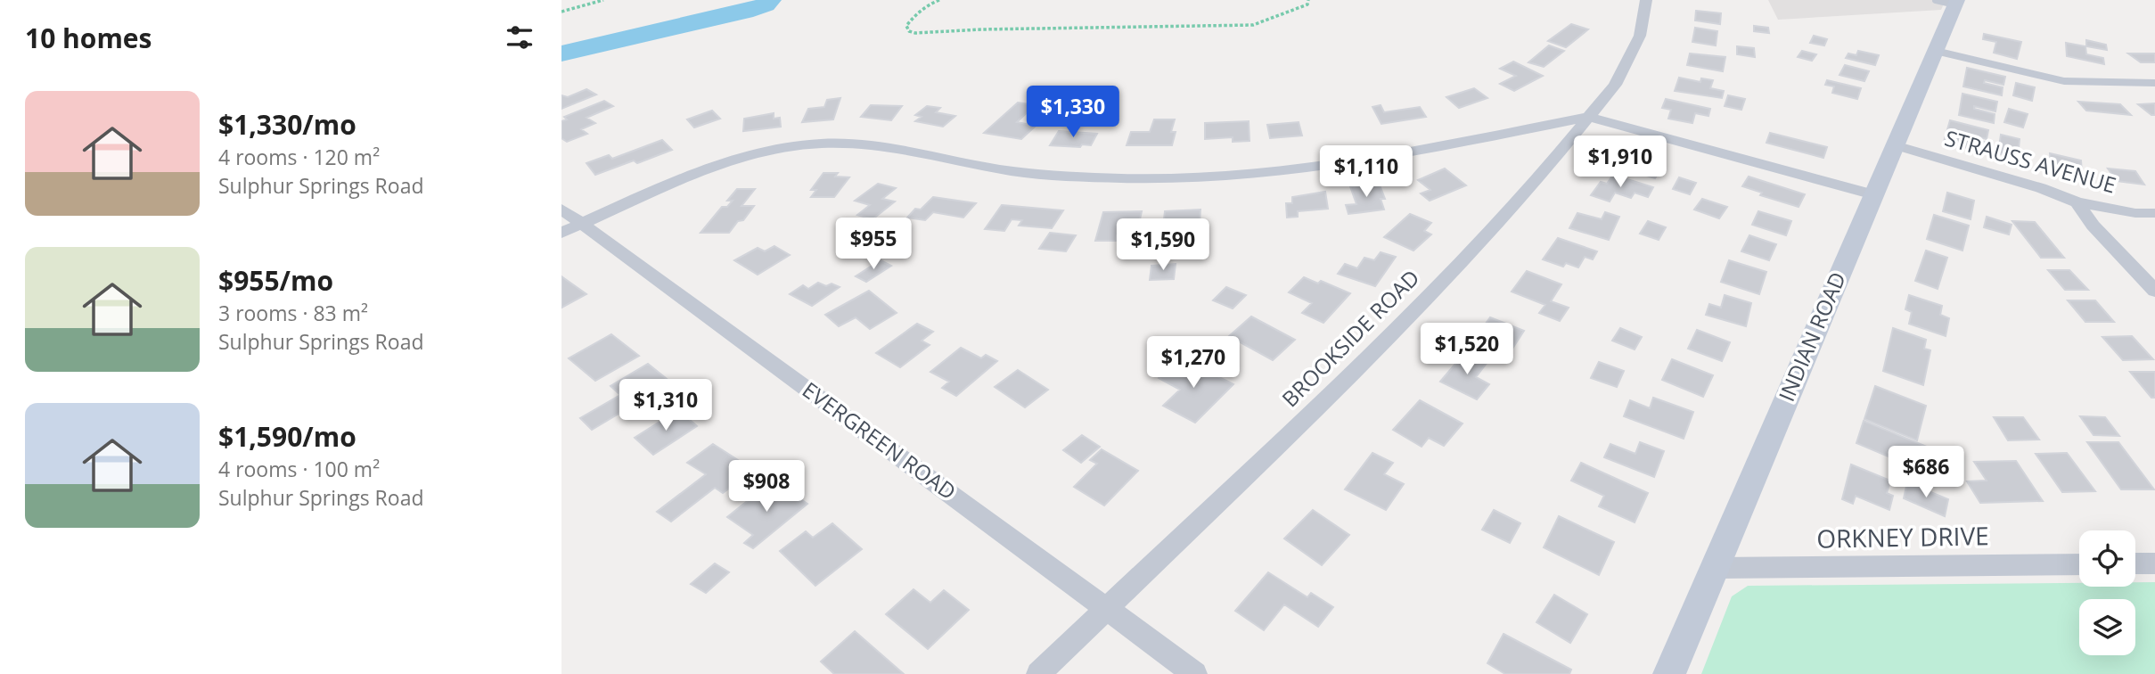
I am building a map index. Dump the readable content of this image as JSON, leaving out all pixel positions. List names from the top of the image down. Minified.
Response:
{"streets":{"street":["STRAUSS AVENUE","INDIAN ROAD","BROOKSIDE ROAD","EVERGREEN ROAD","ORKNEY DRIVE"]},"crossings":[["STRAUSS AVENUE","INDIAN ROAD"],["INDIAN ROAD","ORKNEY DRIVE"],["BROOKSIDE ROAD","EVERGREEN ROAD"]],"page":{"heading":"10 homes","list":[{"name":"$1,330/mo","note":"4 rooms · 120 m² · Sulphur Springs Road"},{"name":"$955/mo","note":"3 rooms · 83 m² · Sulphur Springs Road"},{"name":"$1,590/mo","note":"4 rooms · 100 m² · Sulphur Springs Road"}],"price":["$1,330","$1,910","$1,110","$955","$1,590","$1,520","$1,270","$1,310","$686","$908"]}}
